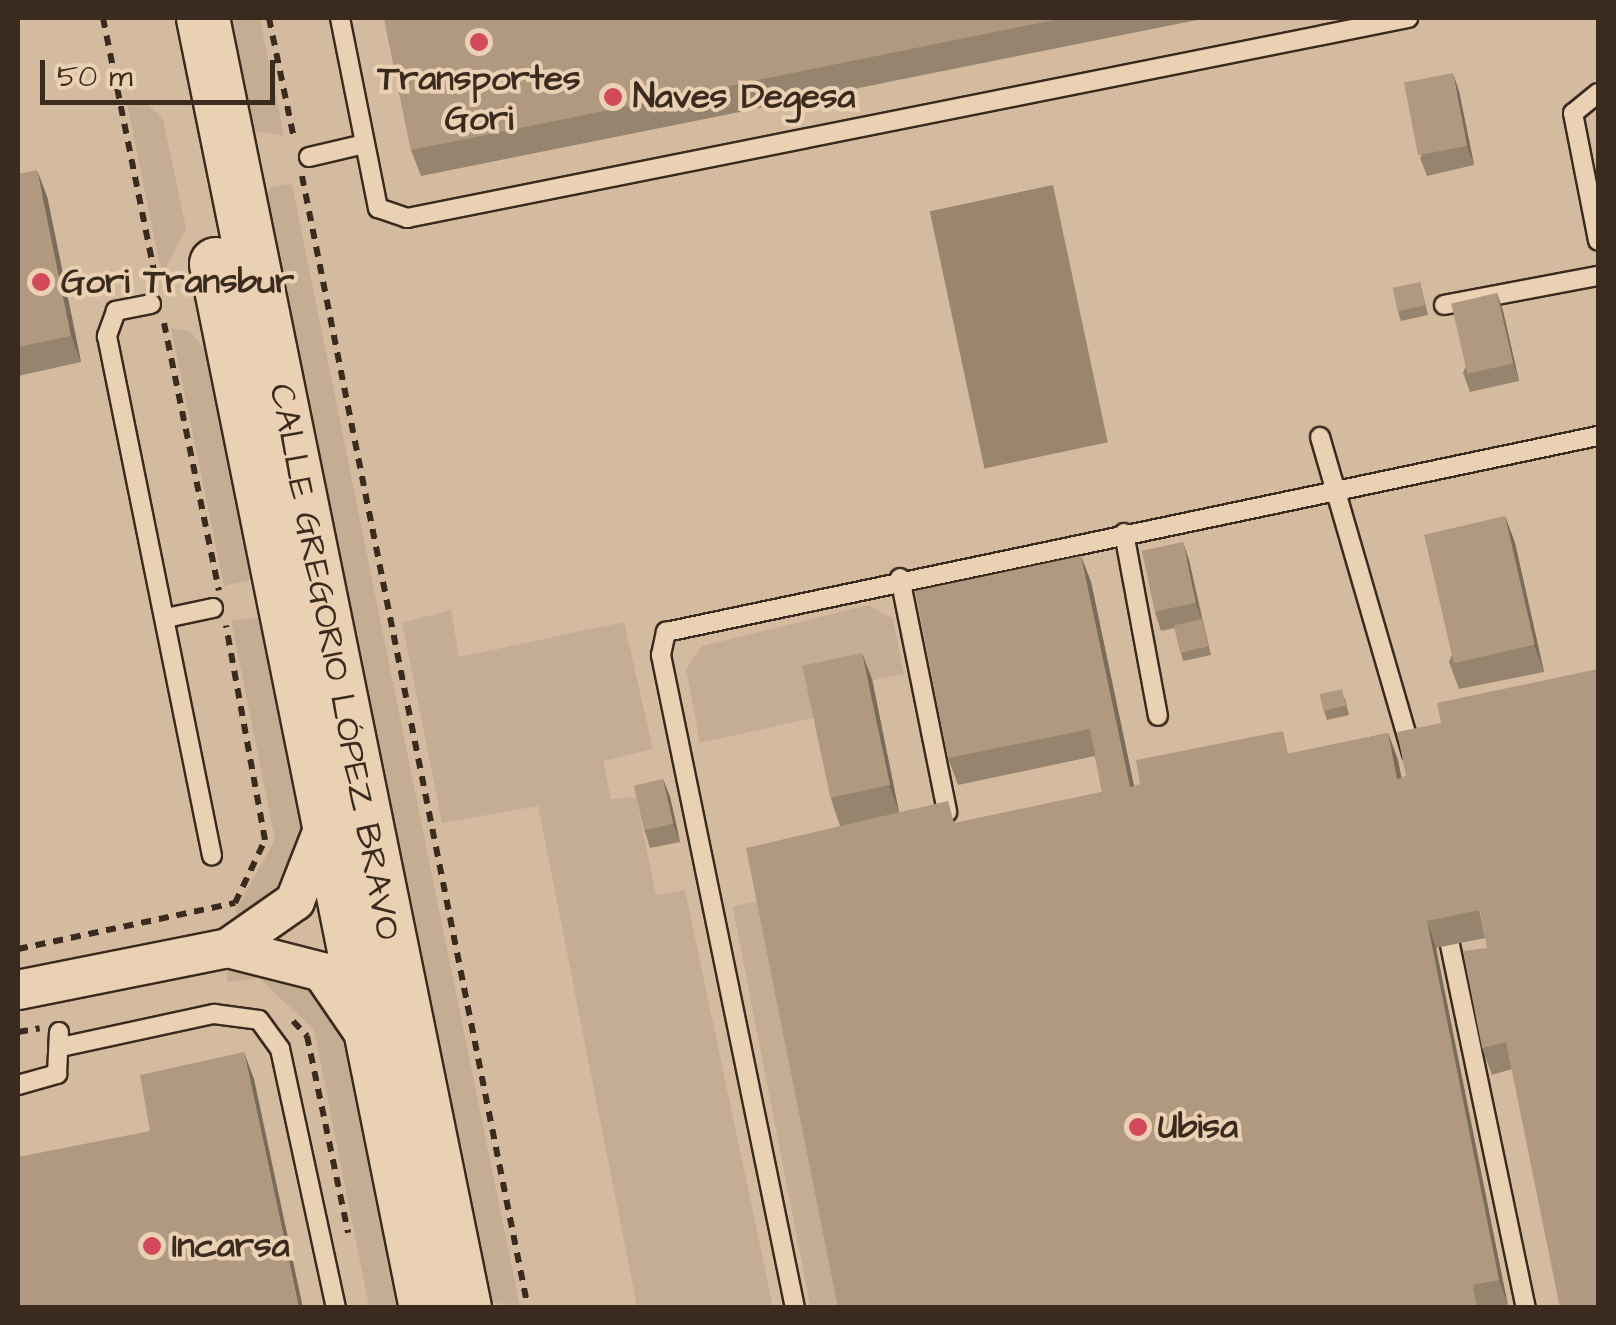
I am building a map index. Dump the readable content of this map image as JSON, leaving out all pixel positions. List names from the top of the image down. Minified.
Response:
{"streets":{"main road":["CALLE GREGORIO LÓPEZ BRAVO"]},"places":["Transportes Gori","Naves Degesa","Gori Transbur","Ubisa","Incarsa"],"scale_bar":"50 m"}
